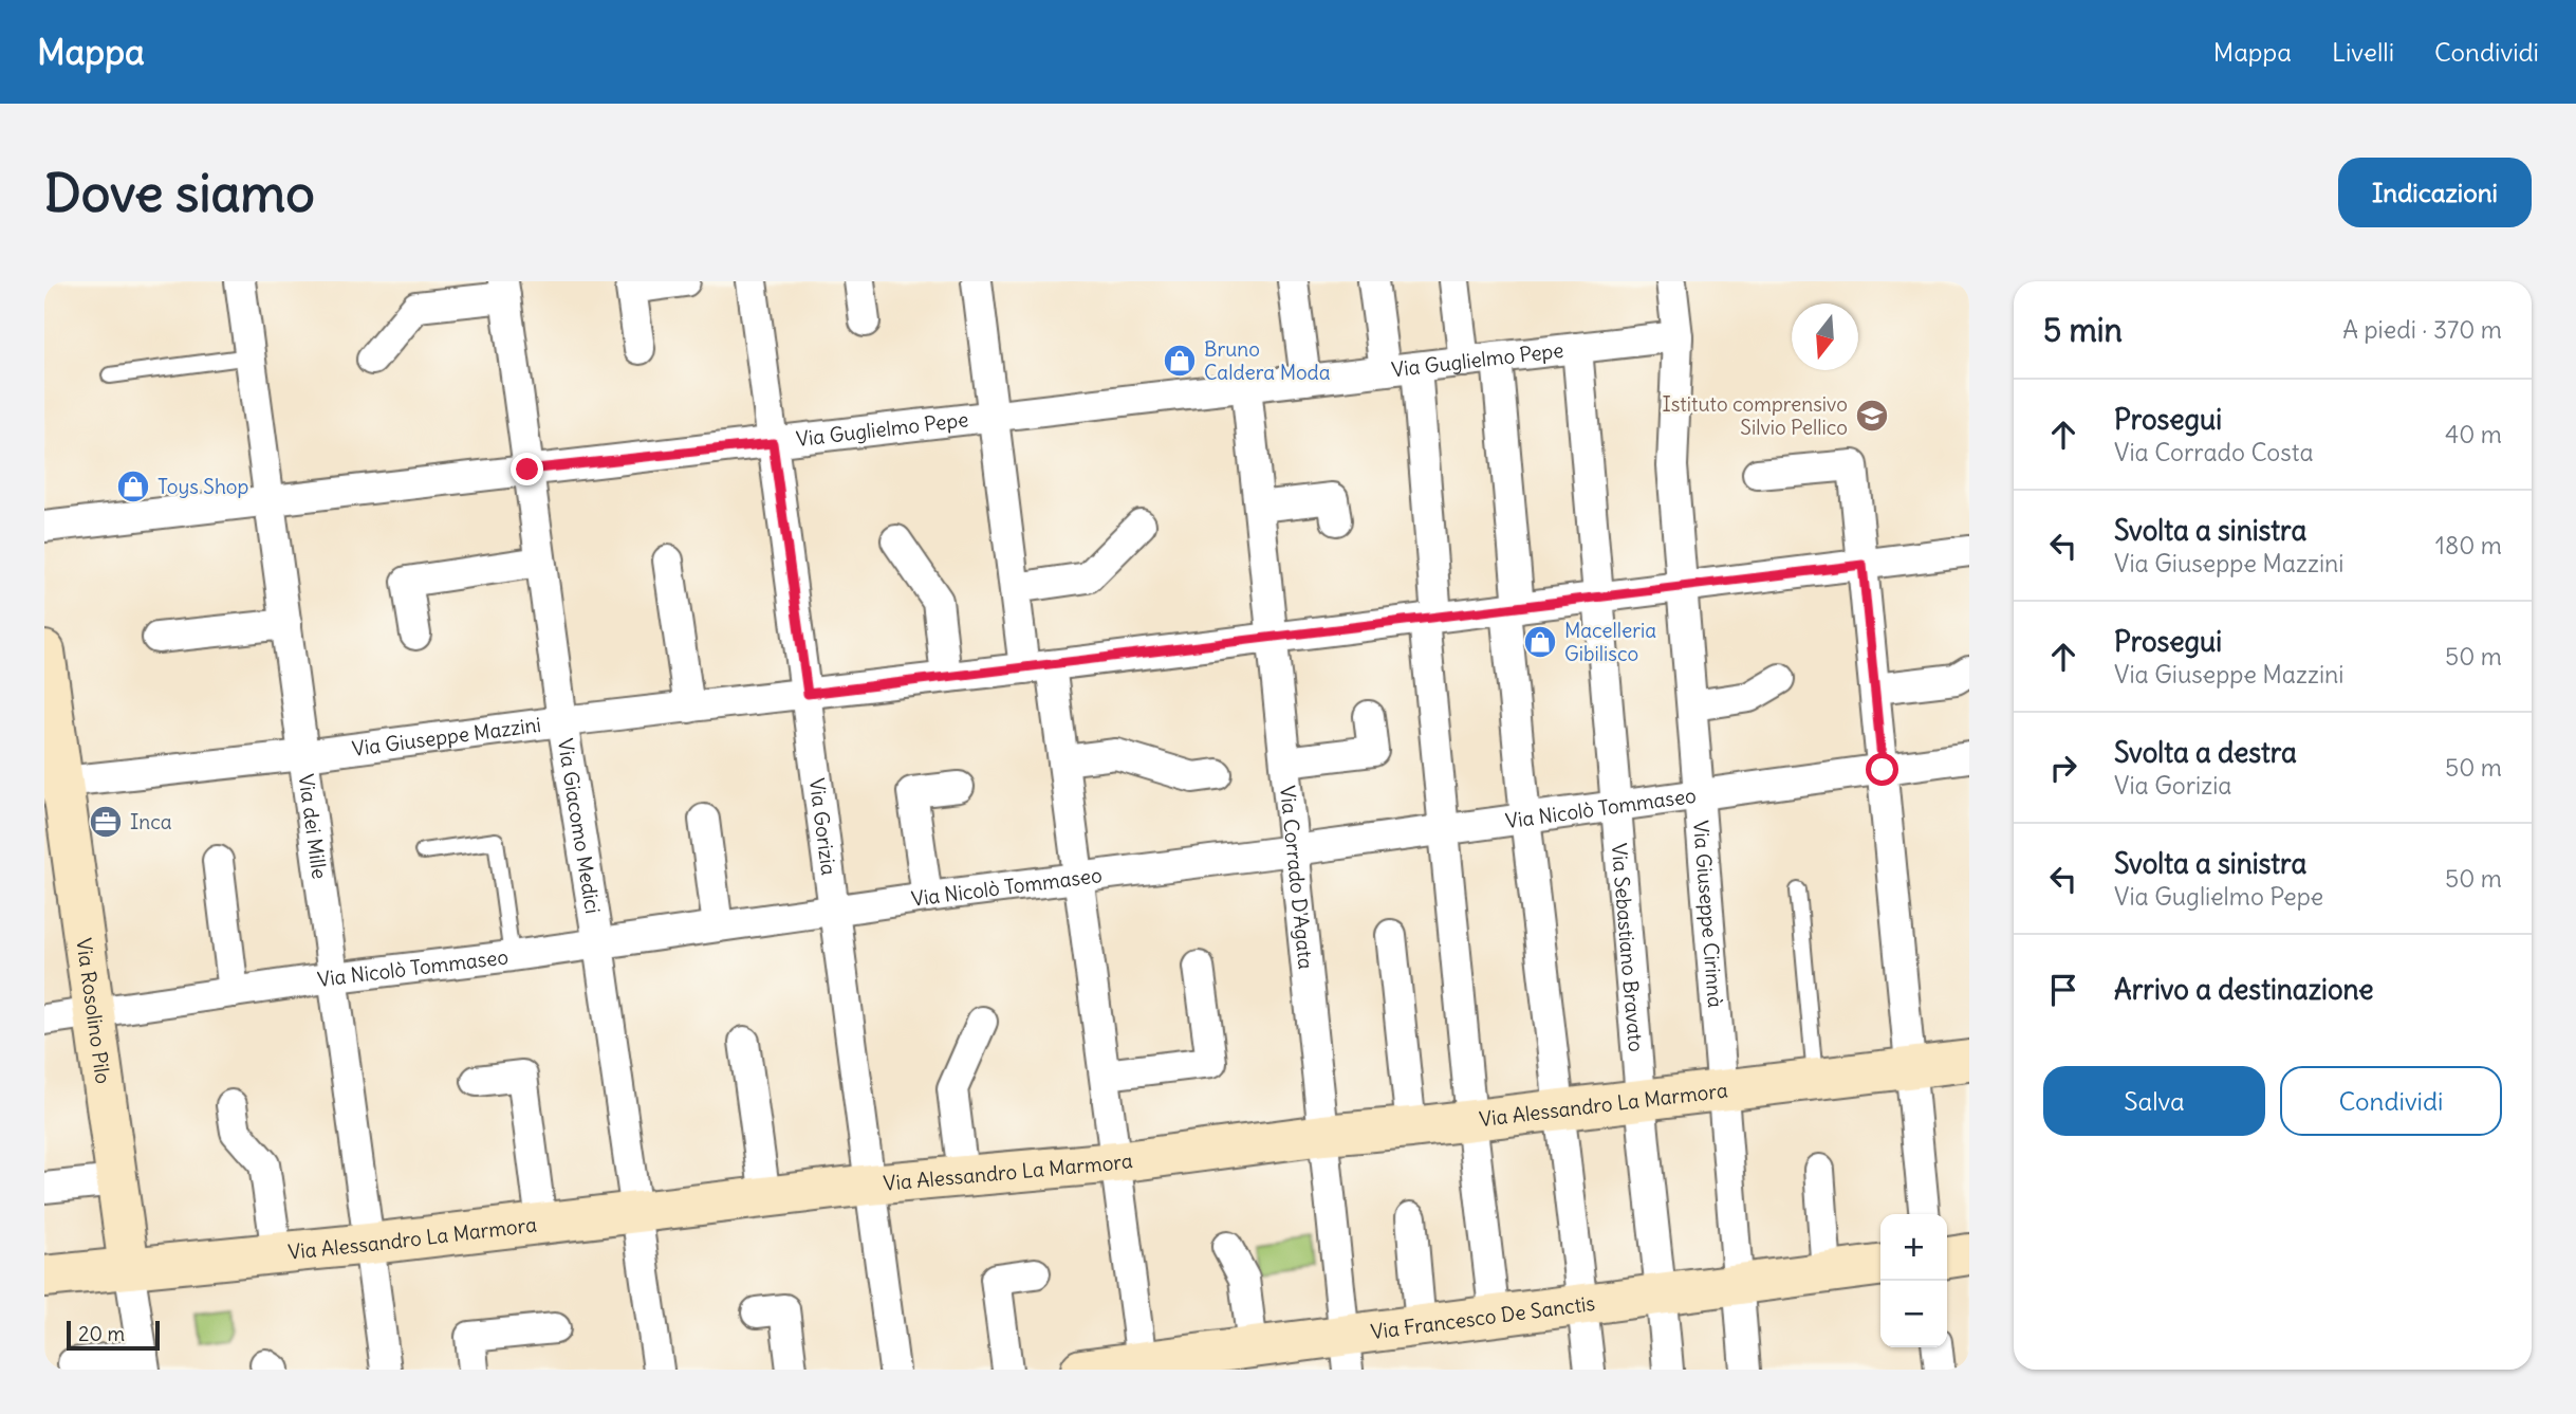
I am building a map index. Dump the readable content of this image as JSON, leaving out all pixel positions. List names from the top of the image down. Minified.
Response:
{"streets":{"street":["Via Guglielmo Pepe","Via Giuseppe Mazzini","Via Nicolò Tommaseo","Via dei Mille","Via Gorizia","Via Giacomo Medici","Via Corrado D'Agata","Via Giuseppe Cirinnà","Via Sebastiano Bravato","Via Rosolino Pilo","Via Alessandro La Marmora","Via Francesco De Sanctis"]},"crossings":[["Via Guglielmo Pepe","Via dei Mille"],["Via Guglielmo Pepe","Via Gorizia"],["Via Guglielmo Pepe","Via Giacomo Medici"],["Via Guglielmo Pepe","Via Corrado D'Agata"],["Via Guglielmo Pepe","Via Giuseppe Cirinnà"],["Via Guglielmo Pepe","Via Sebastiano Bravato"],["Via Giuseppe Mazzini","Via dei Mille"],["Via Giuseppe Mazzini","Via Gorizia"],["Via Giuseppe Mazzini","Via Giacomo Medici"],["Via Giuseppe Mazzini","Via Corrado D'Agata"],["Via Giuseppe Mazzini","Via Giuseppe Cirinnà"],["Via Giuseppe Mazzini","Via Sebastiano Bravato"],["Via Giuseppe Mazzini","Via Rosolino Pilo"],["Via Nicolò Tommaseo","Via dei Mille"],["Via Nicolò Tommaseo","Via Gorizia"],["Via Nicolò Tommaseo","Via Giacomo Medici"],["Via Nicolò Tommaseo","Via Corrado D'Agata"],["Via Nicolò Tommaseo","Via Giuseppe Cirinnà"],["Via Nicolò Tommaseo","Via Sebastiano Bravato"],["Via Nicolò Tommaseo","Via Rosolino Pilo"],["Via dei Mille","Via Alessandro La Marmora"],["Via Gorizia","Via Alessandro La Marmora"],["Via Giacomo Medici","Via Alessandro La Marmora"],["Via Corrado D'Agata","Via Alessandro La Marmora"],["Via Corrado D'Agata","Via Francesco De Sanctis"],["Via Giuseppe Cirinnà","Via Alessandro La Marmora"],["Via Giuseppe Cirinnà","Via Francesco De Sanctis"],["Via Sebastiano Bravato","Via Alessandro La Marmora"],["Via Sebastiano Bravato","Via Francesco De Sanctis"],["Via Rosolino Pilo","Via Alessandro La Marmora"]],"places":{"shop":["Bruno Caldera Moda","Toys Shop","Macelleria Gibilisco"],"school or university":["Istituto comprensivo Silvio Pellico"],"office":["Inca"]},"scale_bar":"20 m","north":"bottom","page":{"header":"Mappa","nav":["Mappa","Livelli","Condividi"],"buttons":["Indicazioni",["Salva","Condividi"]],"title":"Dove siamo","heading":["5 min","A piedi · 370 m"],"list":[["Prosegui","Via Corrado Costa","40 m"],["Svolta a sinistra","Via Giuseppe Mazzini","180 m"],["Prosegui","Via Giuseppe Mazzini","50 m"],["Svolta a destra","Via Gorizia","50 m"],["Svolta a sinistra","Via Guglielmo Pepe","50 m"],"Arrivo a destinazione"],"map_buttons":["+","−"],"scale":"20 m"}}
